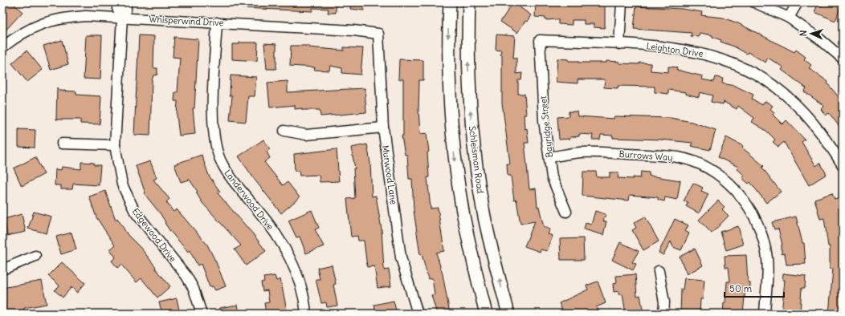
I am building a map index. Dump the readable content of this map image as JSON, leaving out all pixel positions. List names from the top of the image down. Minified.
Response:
{"streets":{"main road":["Schleisman Road"],"street":["Whisperwind Drive","Leighton Drive","Bayridge Street","Burrows Way","Murwood Lane","Landerwood Drive","Edgewood Drive"]},"crossings":[["Whisperwind Drive","Murwood Lane"],["Whisperwind Drive","Landerwood Drive"],["Whisperwind Drive","Edgewood Drive"],["Leighton Drive","Bayridge Street"],["Bayridge Street","Burrows Way"]],"scale_bar":"50 m","north":"left"}
